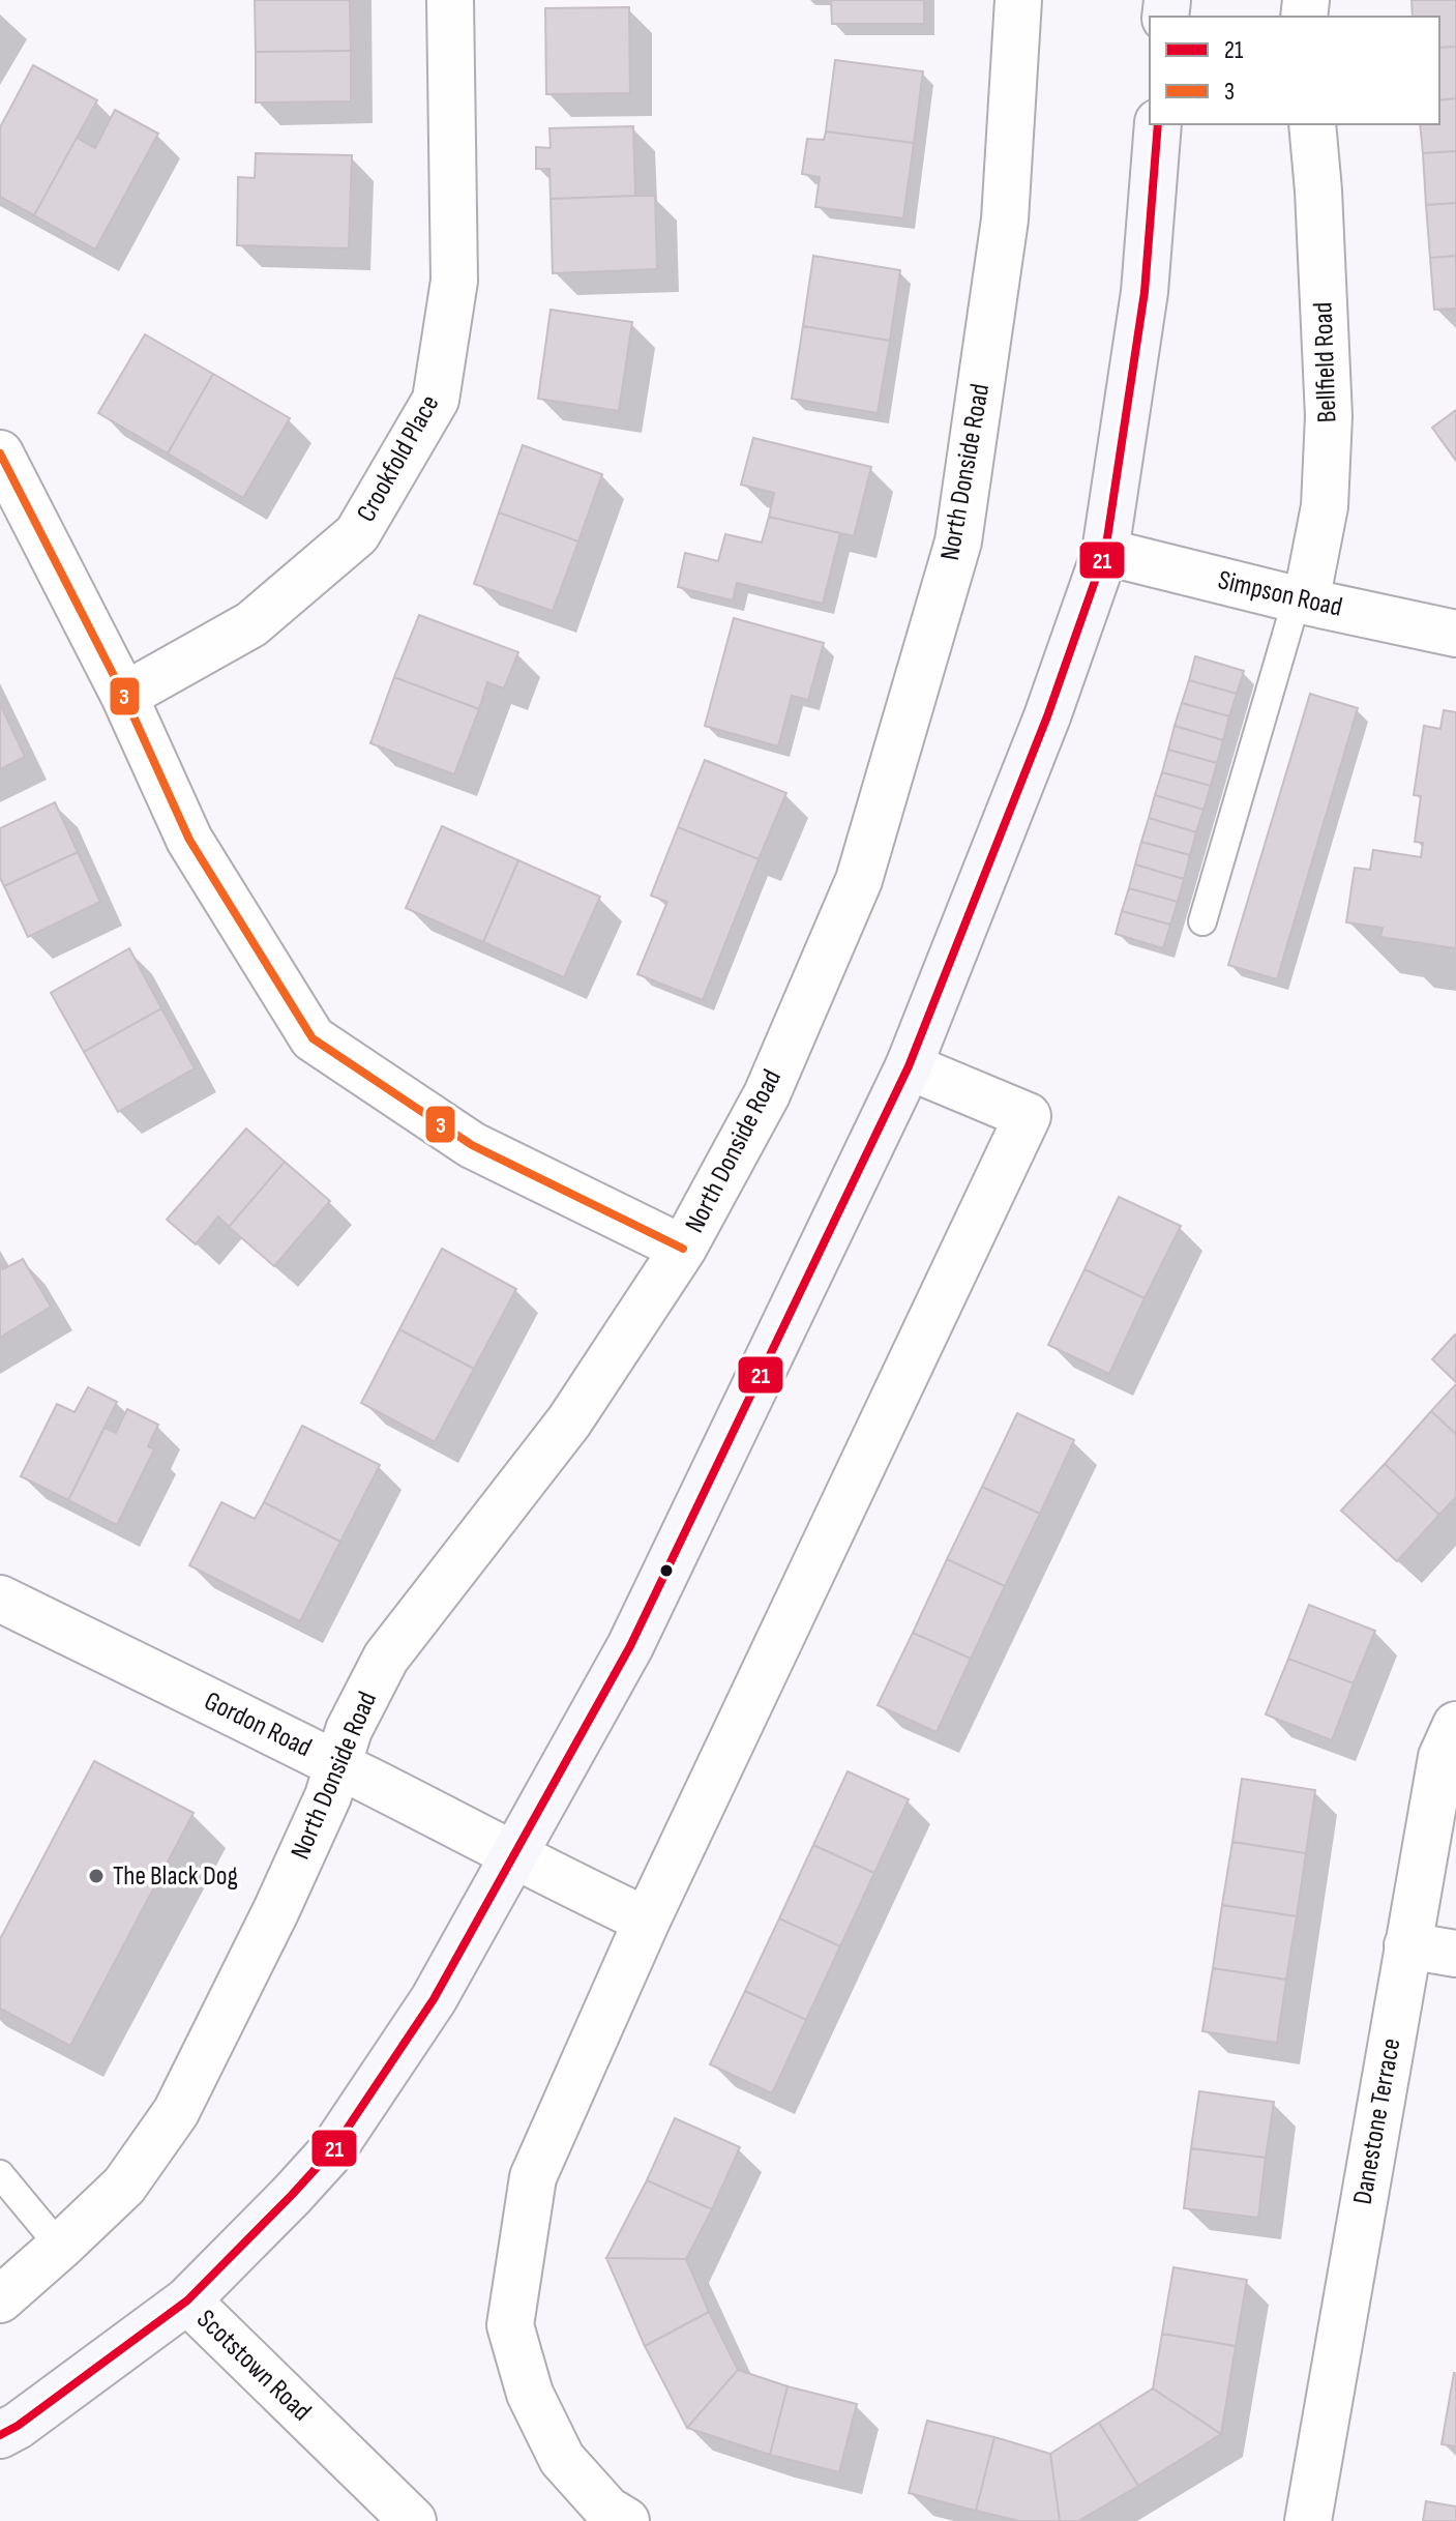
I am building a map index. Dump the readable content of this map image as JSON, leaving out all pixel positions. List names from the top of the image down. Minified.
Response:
{"streets":{"main road":["Scotstown Road"],"street":["Bellfield Road","Crookfold Place","North Donside Road","Simpson Road","Gordon Road","Danestone Terrace"]},"crossings":[["Bellfield Road","Simpson Road"],["North Donside Road","Gordon Road"]],"places":["The Black Dog"],"lines":["transit line 21","transit line 3"],"legend":["21","3"]}
